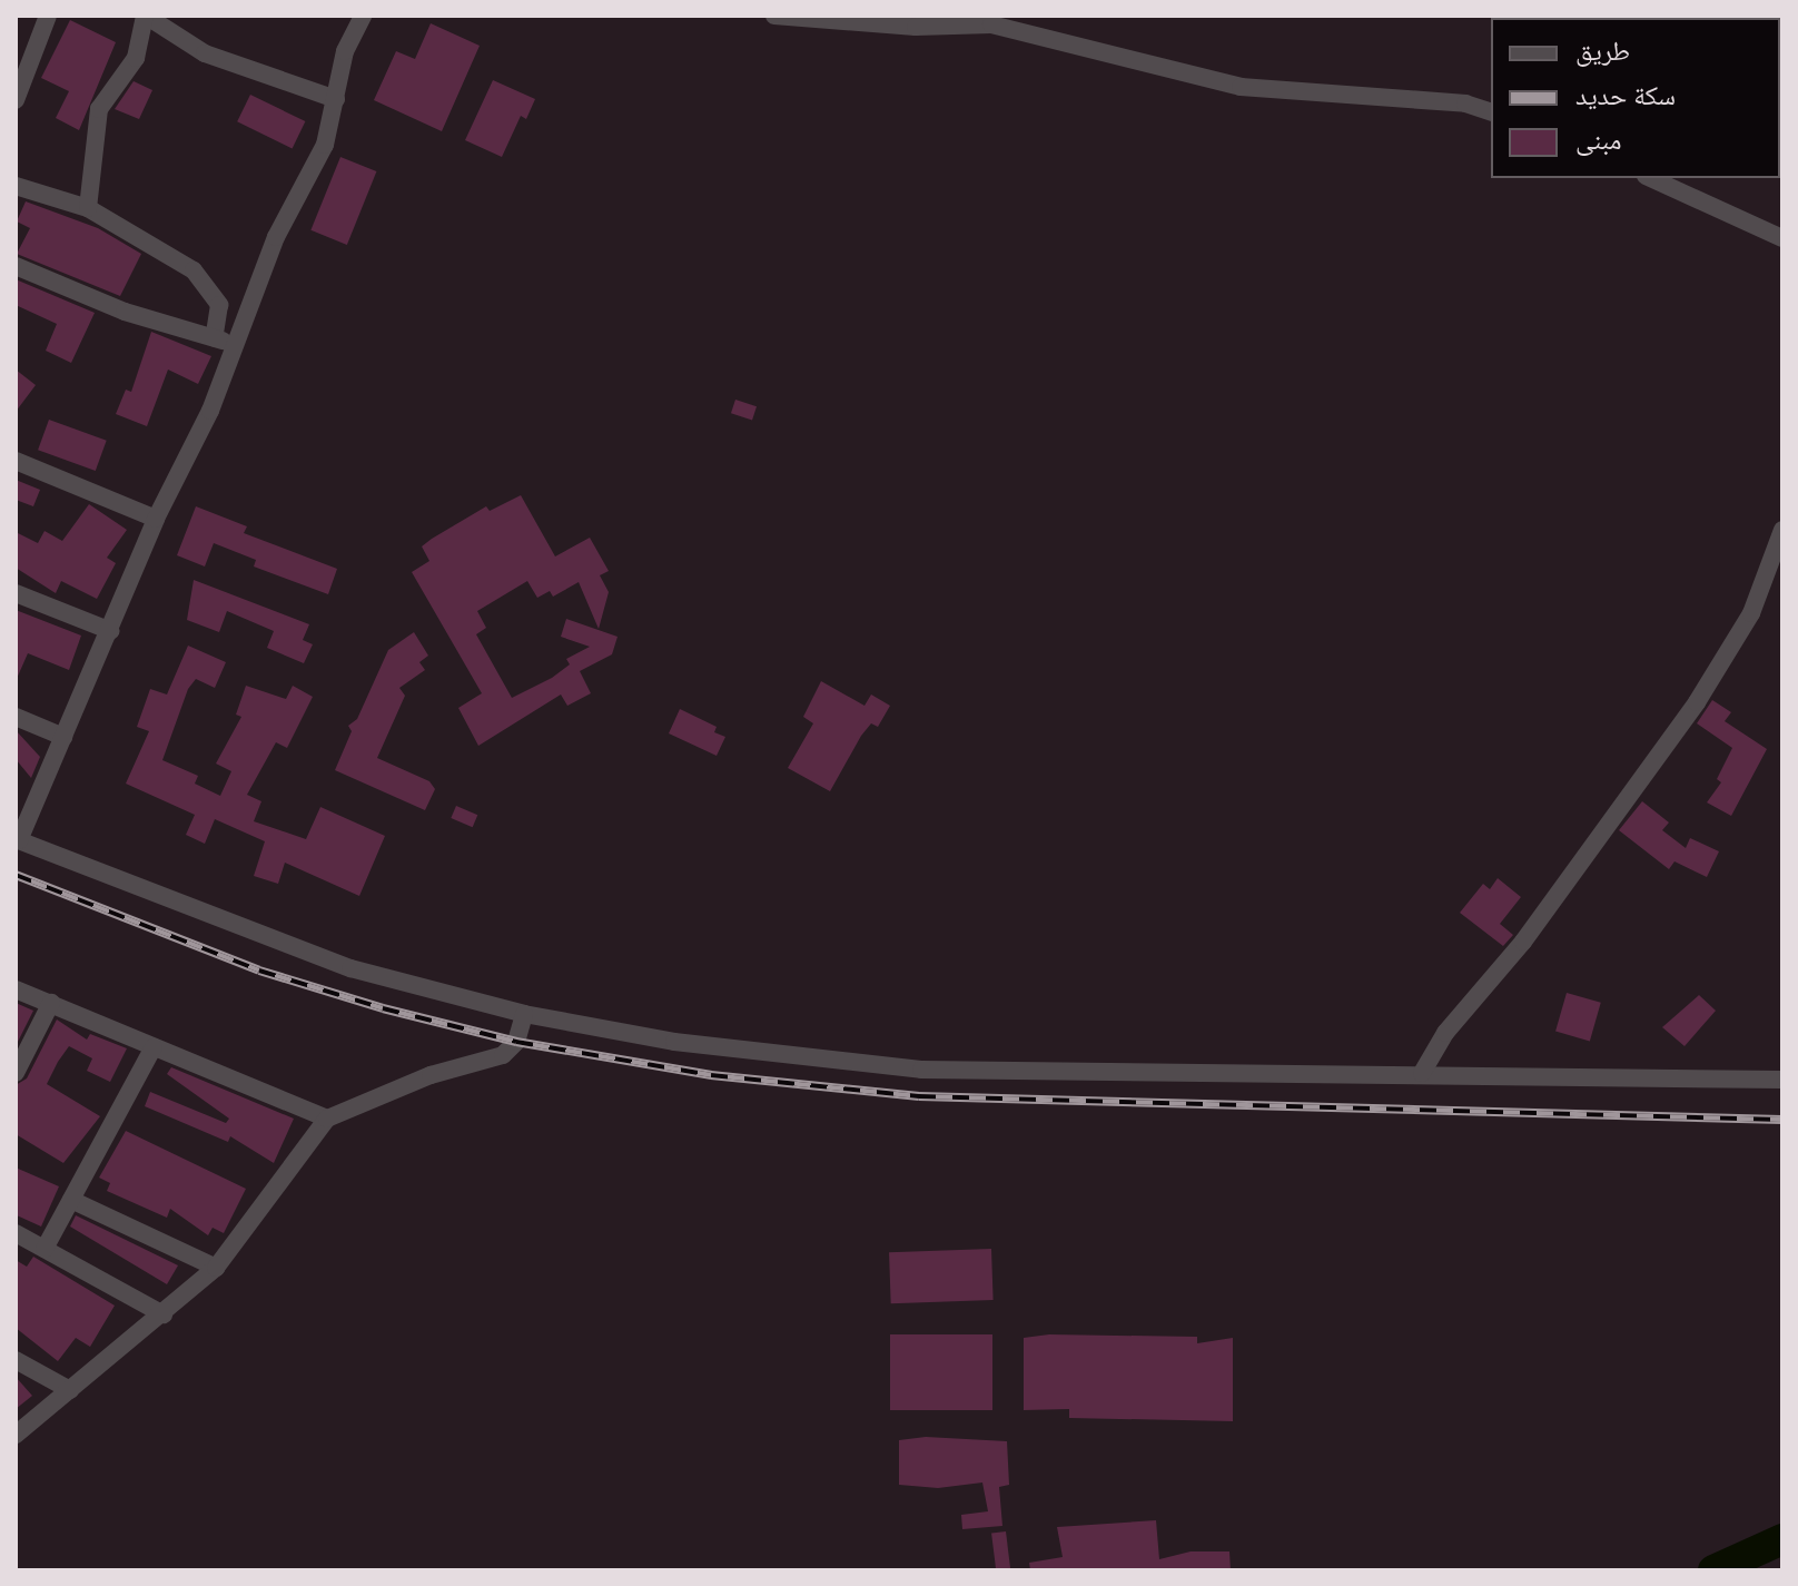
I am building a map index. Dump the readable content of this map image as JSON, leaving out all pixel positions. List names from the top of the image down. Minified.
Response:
{"legend":["طريق","سكة حديد","مبنى"]}
